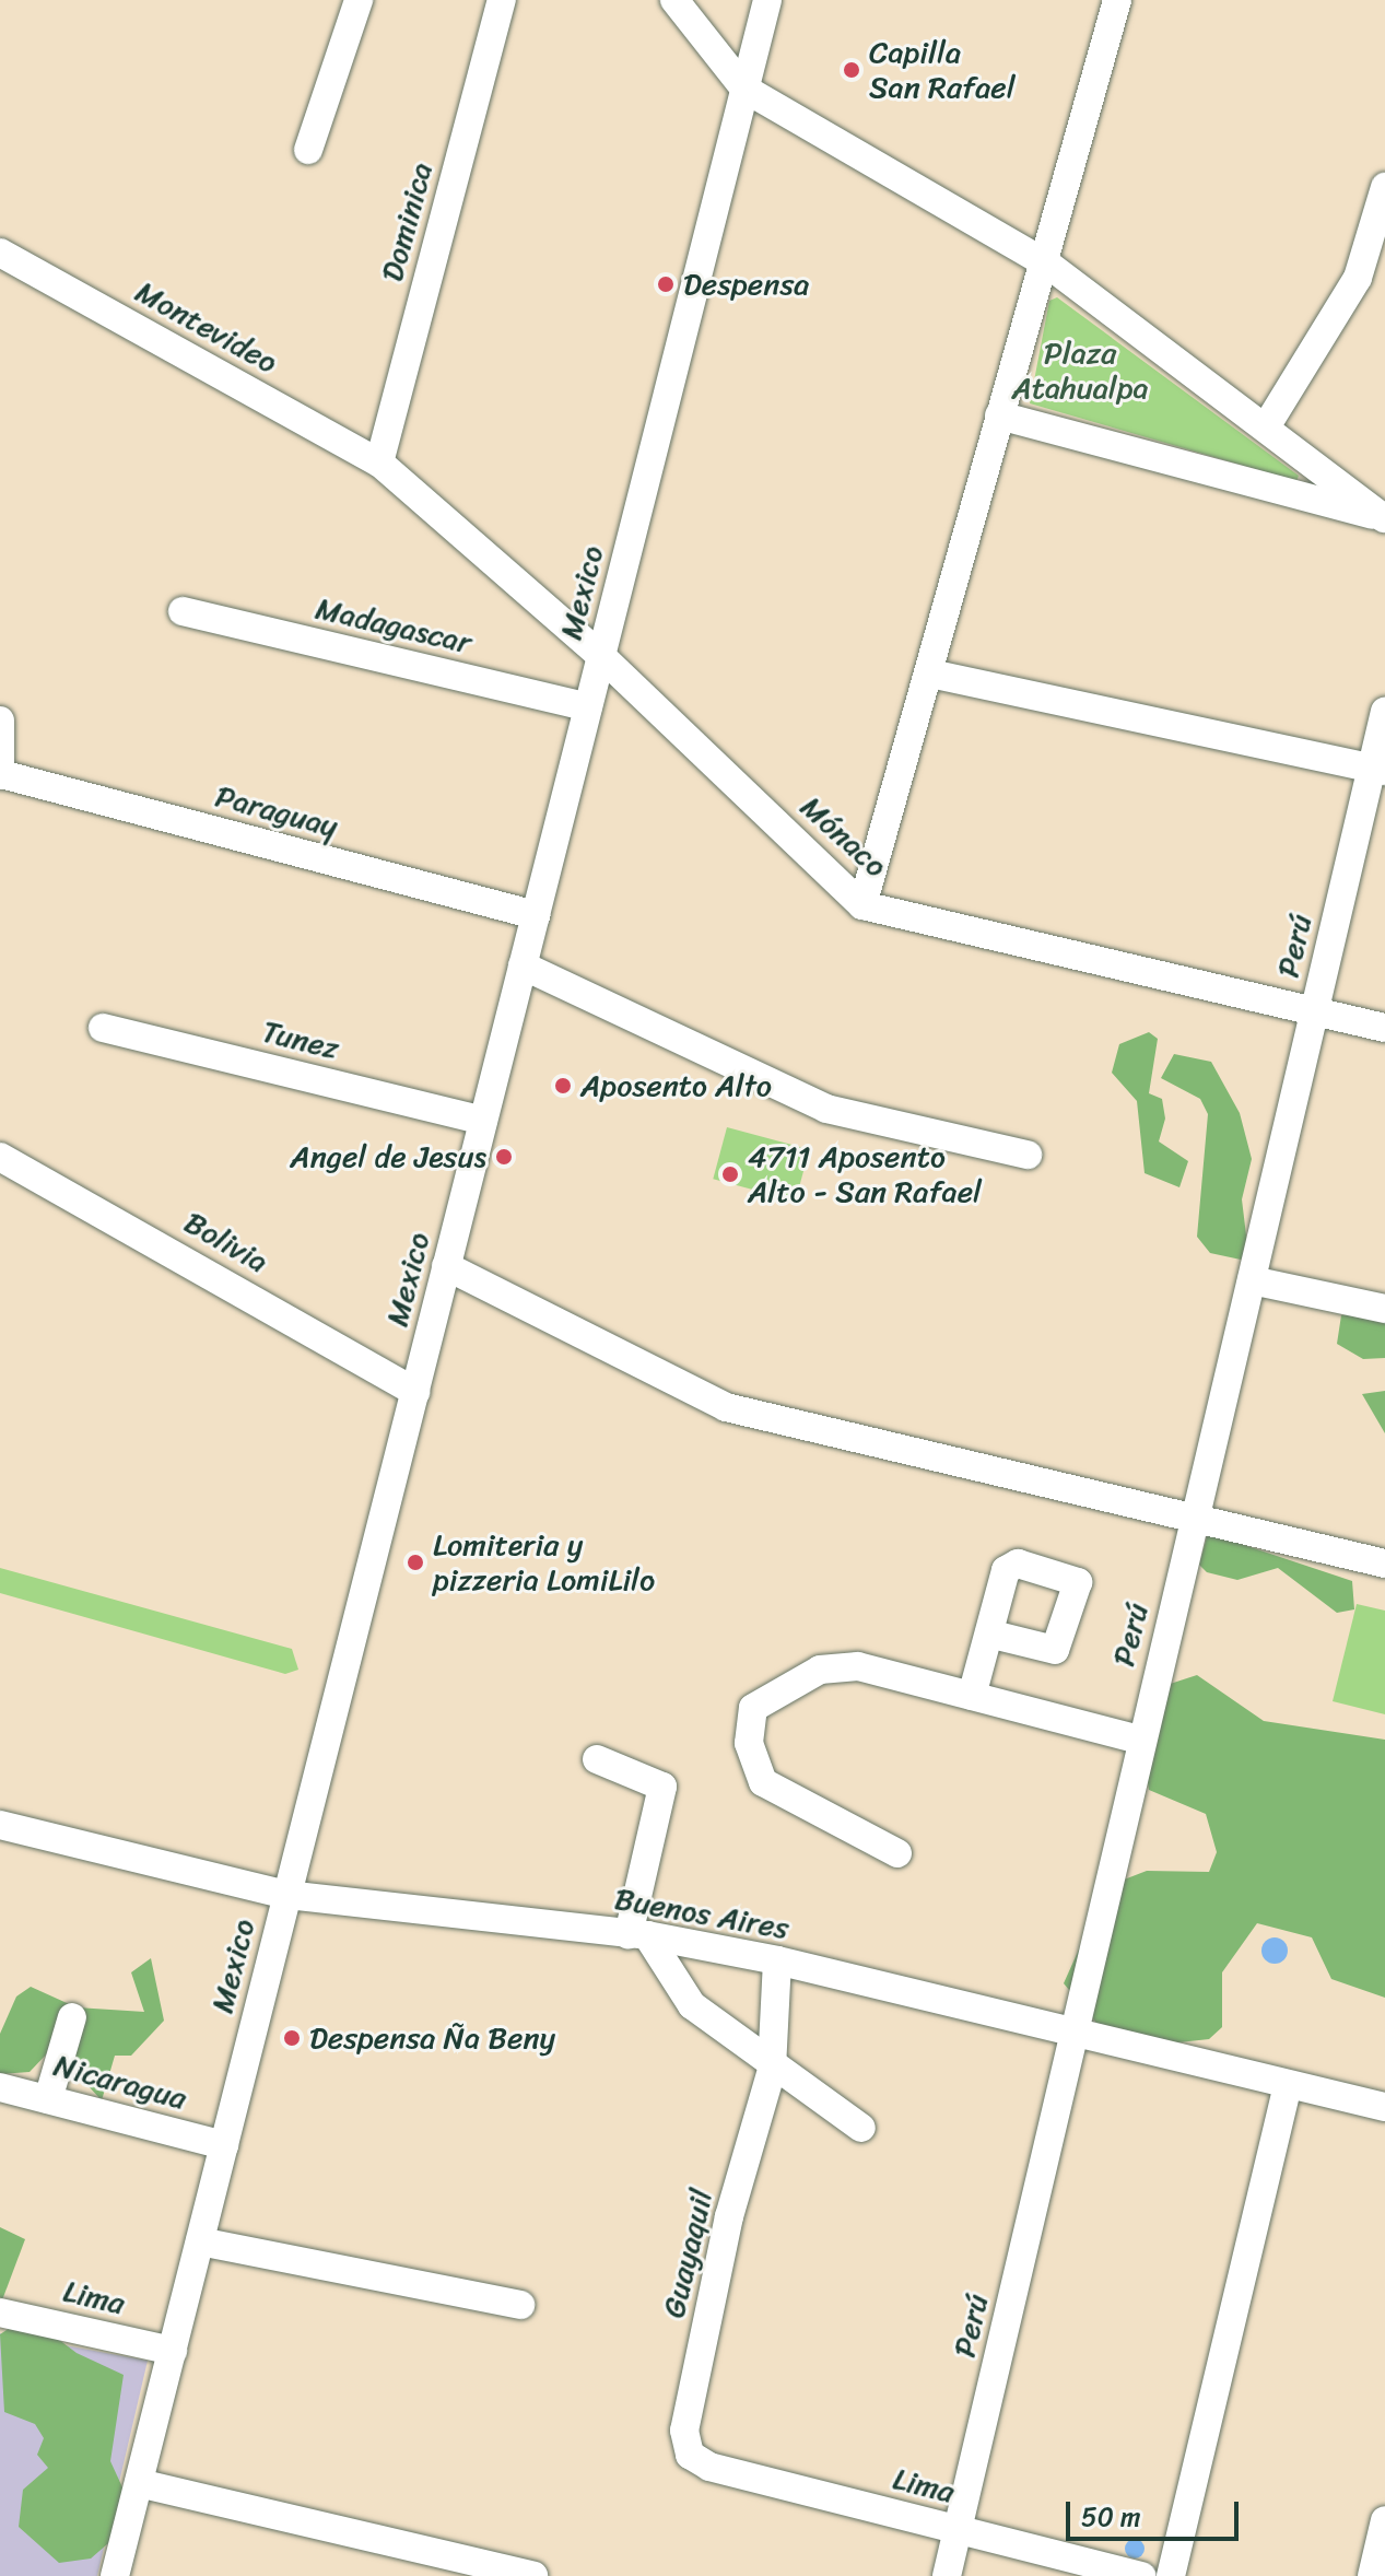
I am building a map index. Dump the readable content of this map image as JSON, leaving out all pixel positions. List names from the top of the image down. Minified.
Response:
{"streets":{"street":["Dominica","Montevideo","Mexico","Madagascar","Paraguay","Mónaco","Perú","Tunez","Bolivia","Buenos Aires","Nicaragua","Guayaquil","Lima"]},"crossings":[["Dominica","Montevideo"],["Dominica","Mónaco"],["Montevideo","Mónaco"],["Mexico","Madagascar"],["Mexico","Paraguay"],["Mexico","Mónaco"],["Mexico","Tunez"],["Mexico","Bolivia"],["Mexico","Buenos Aires"],["Mexico","Nicaragua"],["Mexico","Lima"],["Mónaco","Perú"],["Perú","Buenos Aires"],["Perú","Lima"],["Buenos Aires","Guayaquil"],["Guayaquil","Lima"]],"parks":["Plaza Atahualpa"],"places":["Capilla San Rafael","Despensa","Aposento Alto","Angel de Jesus","4711 Aposento Alto - San Rafael","Lomiteria y pizzeria LomiLilo","Despensa Ña Beny"],"scale_bar":"50 m"}
